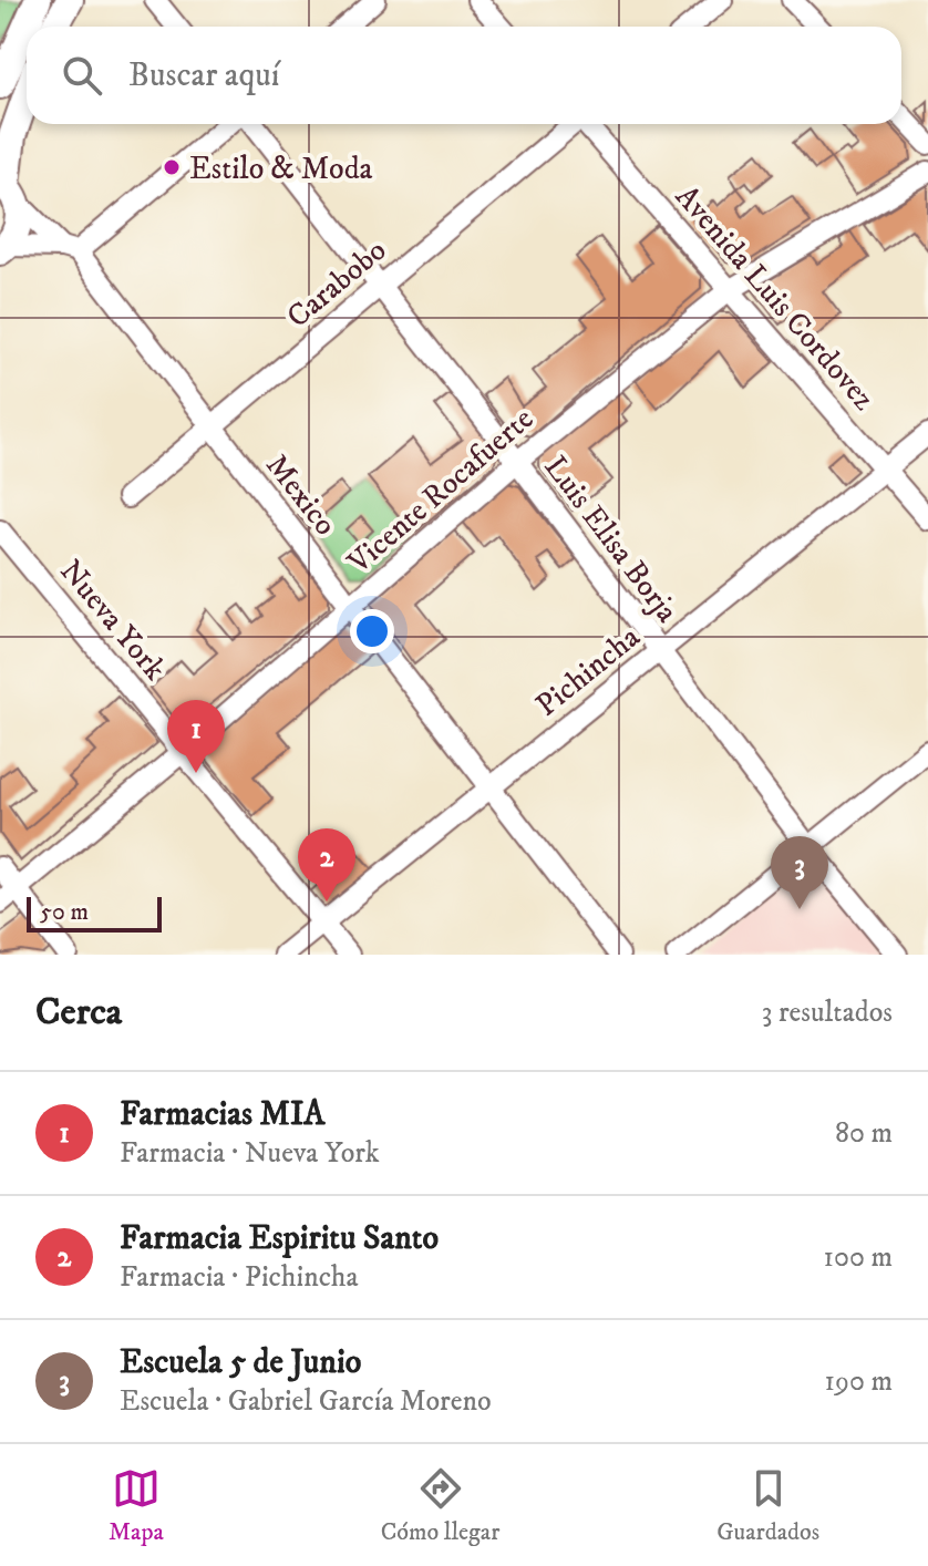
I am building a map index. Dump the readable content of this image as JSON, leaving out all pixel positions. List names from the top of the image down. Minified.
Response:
{"streets":{"street":["Carabobo","Avenida Luis Cordovez","Vicente Rocafuerte","Mexico","Luis Elisa Borja","Nueva York","Pichincha"]},"crossings":[["Carabobo","Mexico"],["Carabobo","Luis Elisa Borja"],["Avenida Luis Cordovez","Vicente Rocafuerte"],["Avenida Luis Cordovez","Pichincha"],["Vicente Rocafuerte","Mexico"],["Vicente Rocafuerte","Luis Elisa Borja"],["Vicente Rocafuerte","Nueva York"],["Mexico","Pichincha"],["Luis Elisa Borja","Pichincha"],["Nueva York","Pichincha"]],"places":["Estilo & Moda"],"scale_bar":"50 m","page":{"search":"Buscar aquí","pins":["1","2","3"],"scale":"50 m","heading":["Cerca","3 resultados"],"list":[{"mark":"1","name":"Farmacias MIA","note":"Farmacia · Nueva York","value":"80 m"},{"mark":"2","name":"Farmacia Espiritu Santo","note":"Farmacia · Pichincha","value":"100 m"},{"mark":"3","name":"Escuela 5 de Junio","note":"Escuela · Gabriel García Moreno","value":"190 m"}],"nav":["Mapa","Cómo llegar","Guardados"]}}
